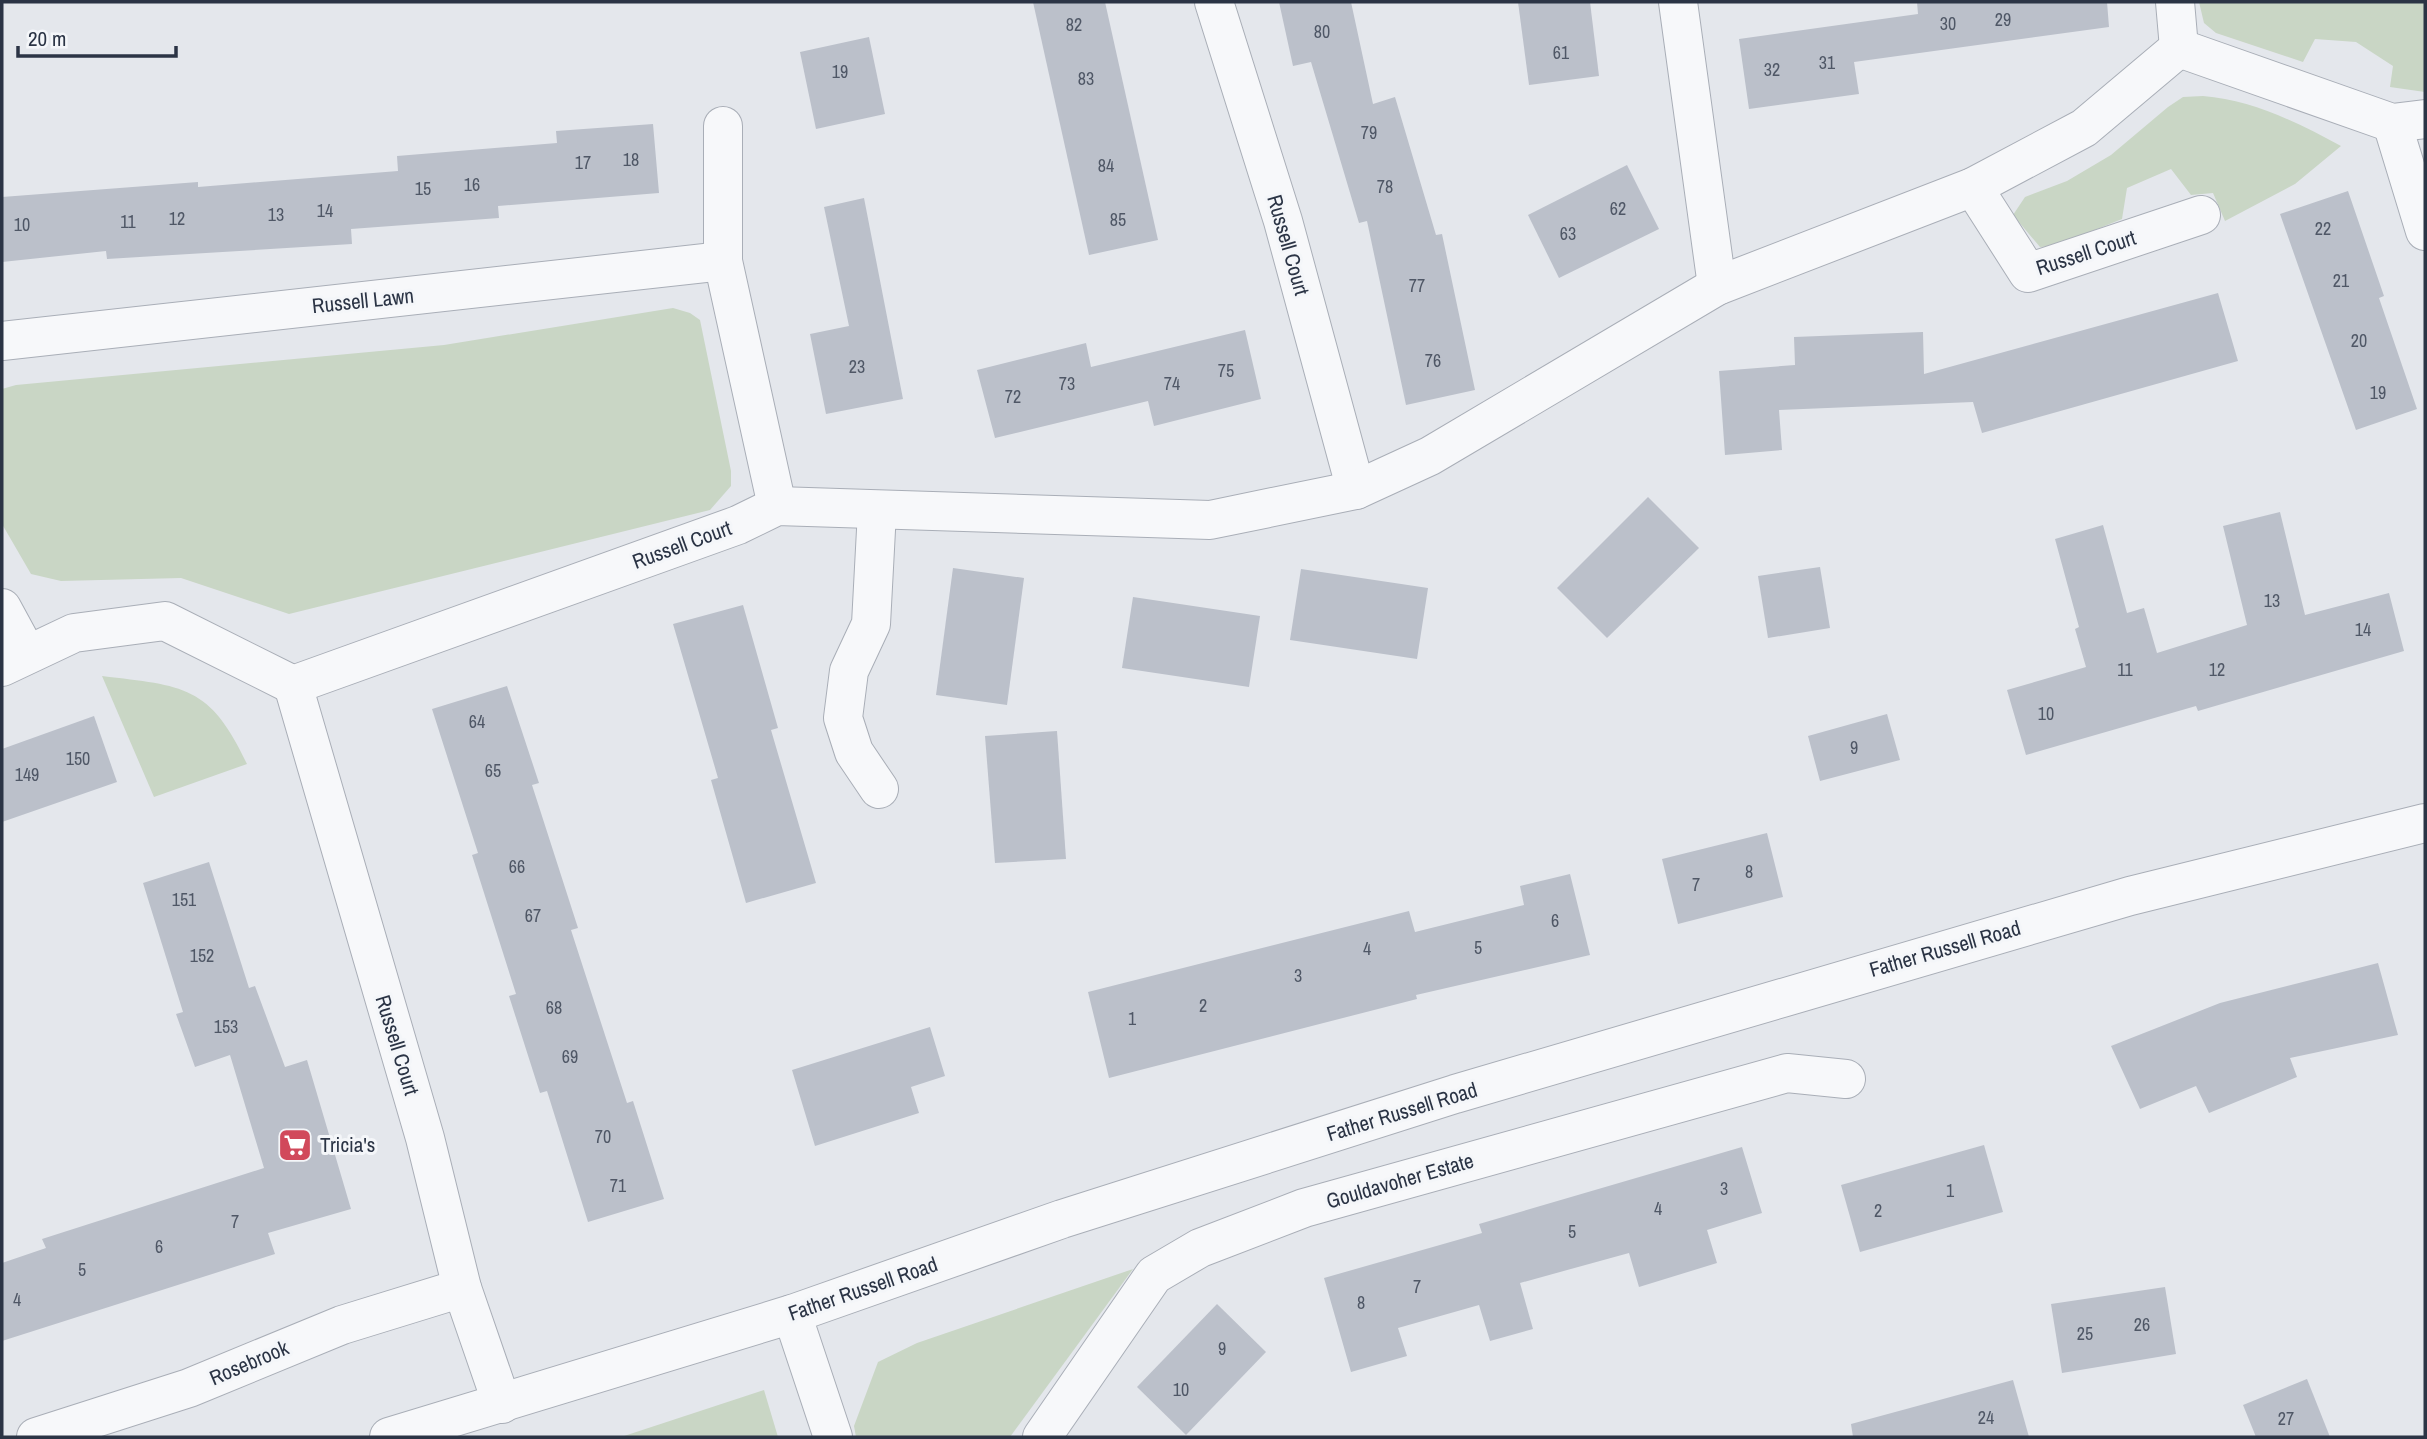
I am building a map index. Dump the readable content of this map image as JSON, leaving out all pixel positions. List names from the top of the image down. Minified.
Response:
{"streets":{"street":["Russell Court","Russell Lawn","Father Russell Road","Gouldavoher Estate","Rosebrook"]},"crossings":[["Russell Court","Father Russell Road"],["Russell Court","Rosebrook"]],"places":{"supermarket":["Tricia's"]},"house_numbers":["29","30","82","80","61","31","32","19","83","79","18","17","84","16","78","15","62","14","13","12","85","11","10","22","63","21","77","20","76","23","75","73","74","19","72","13","14","11","12","10","64","9","150","65","149","66","8","7","151","67","6","5","4","152","3","2","68","1","153","69","70","71","3","1","4","2","7","5","6","5","7","4","8","26","25","9","10","24","27"],"scale_bar":"20 m"}
